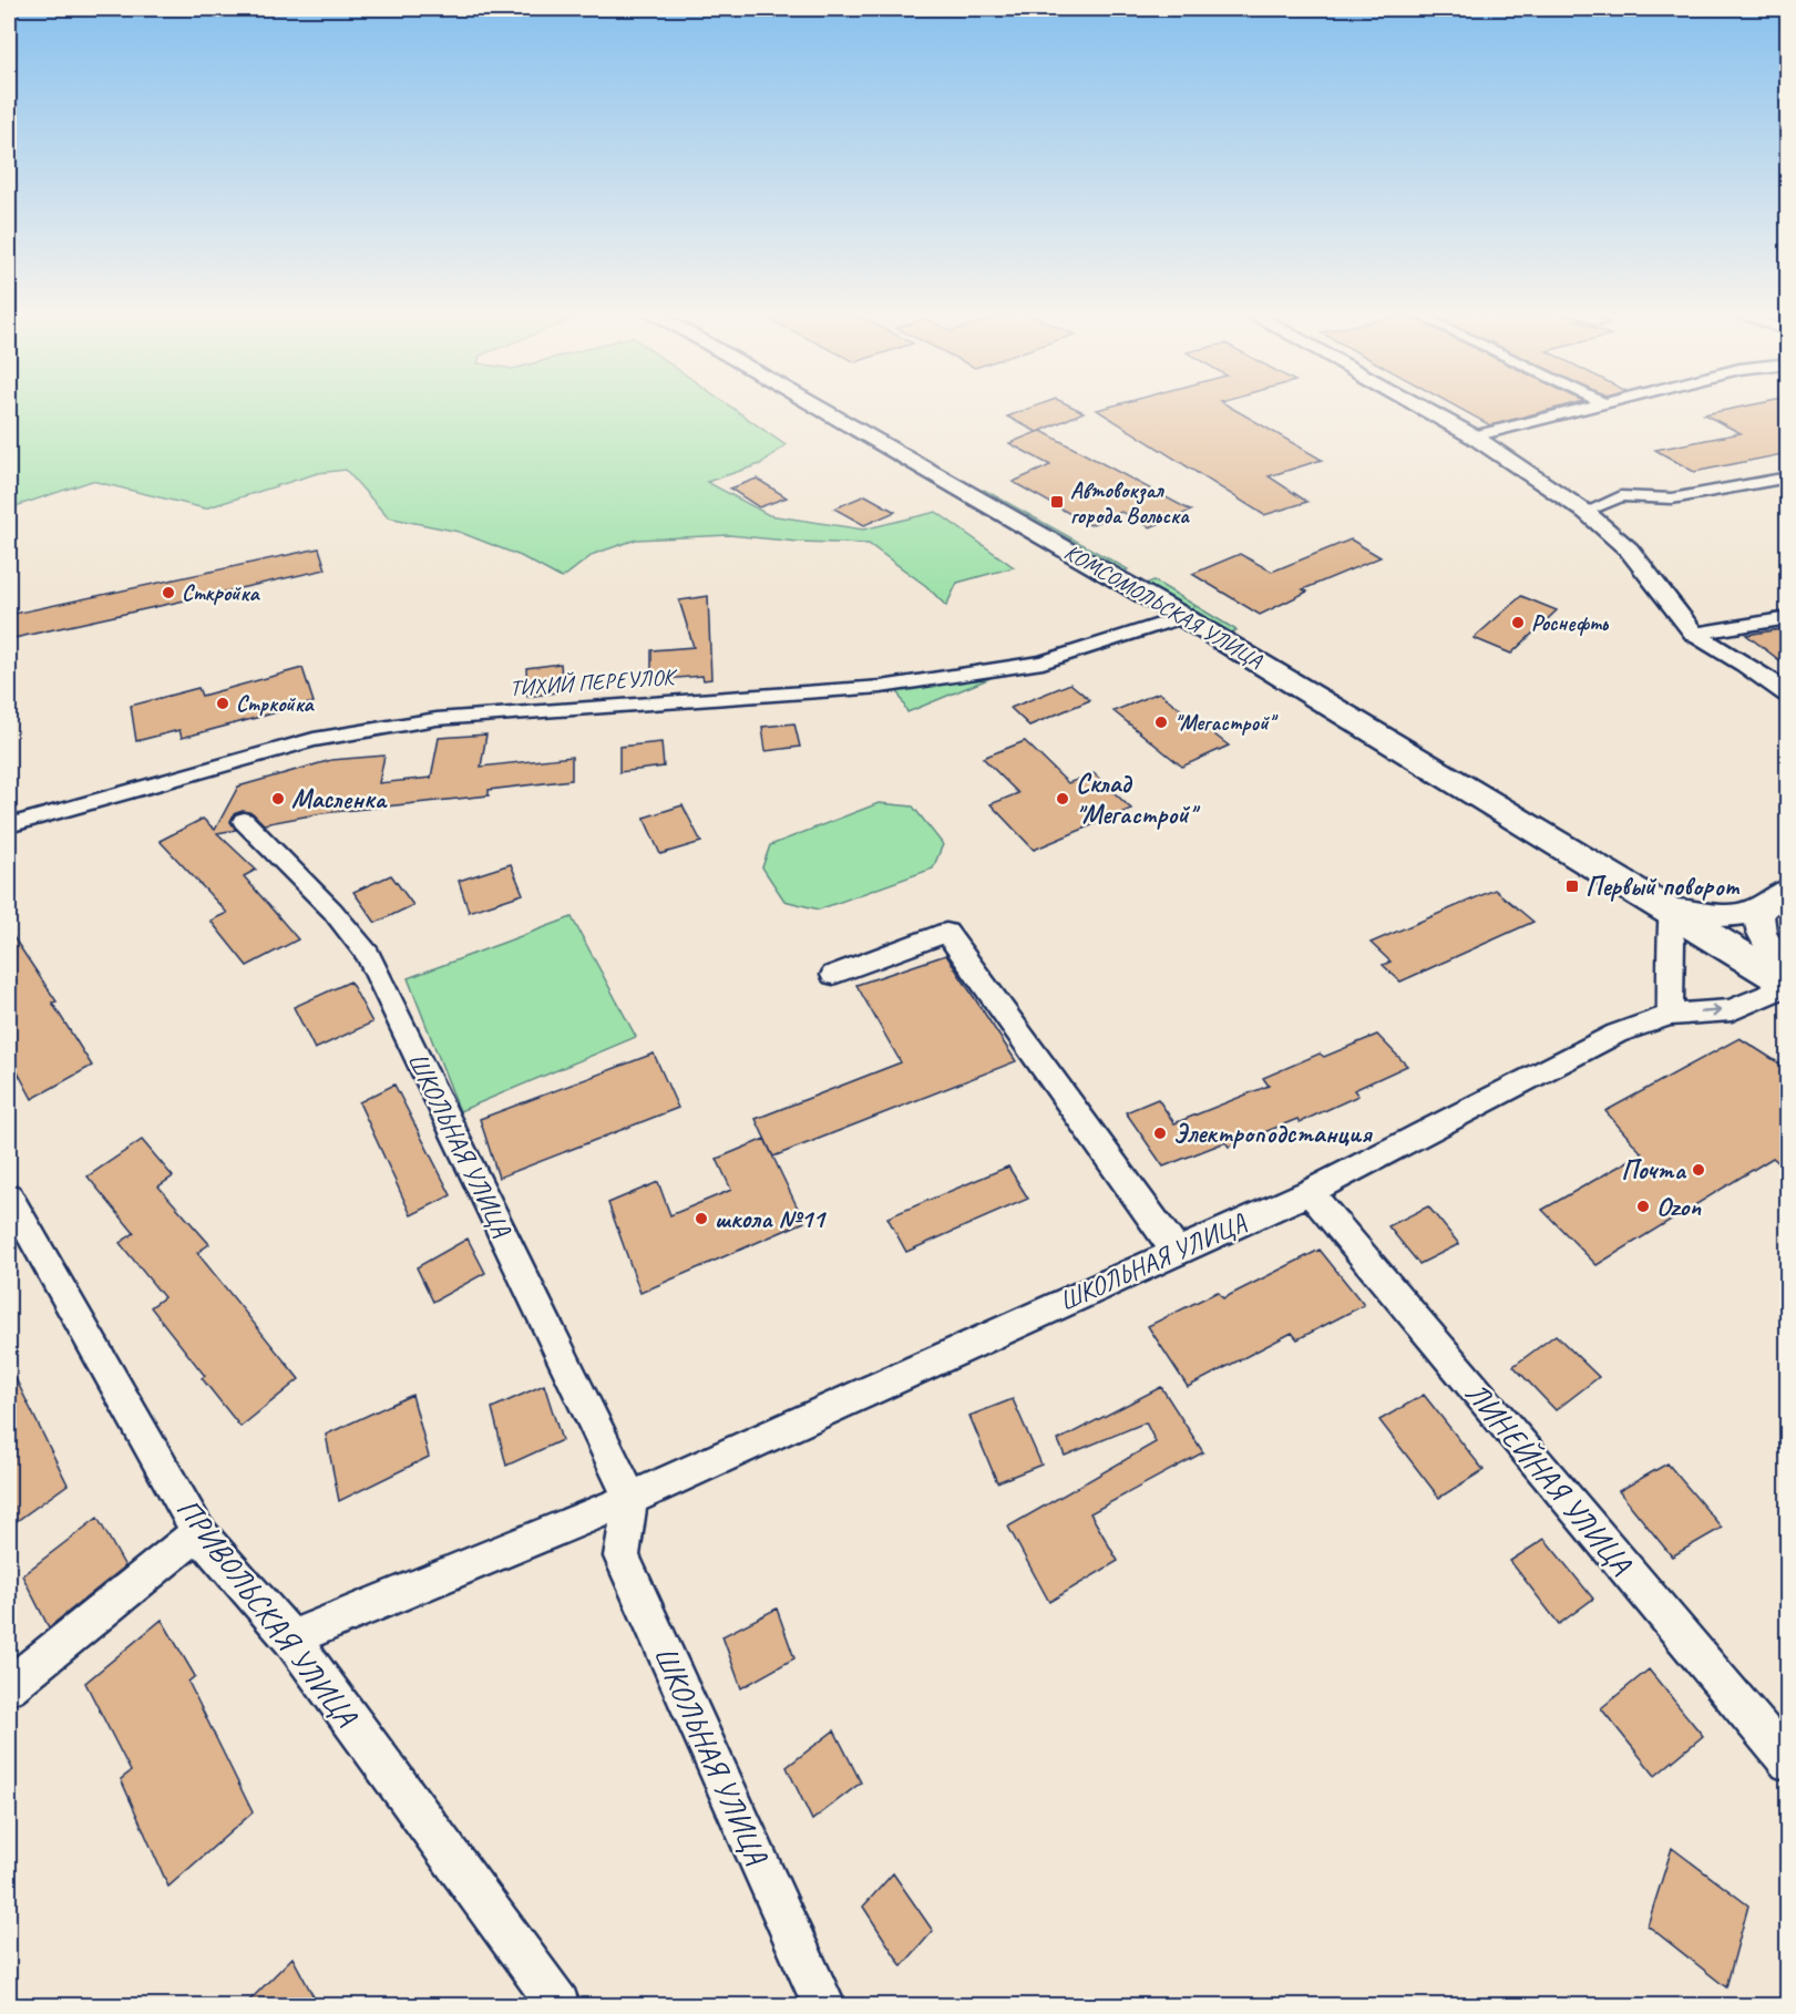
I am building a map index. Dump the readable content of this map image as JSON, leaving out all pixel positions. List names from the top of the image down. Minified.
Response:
{"streets":{"main road":["КОМСОМОЛЬСКАЯ УЛИЦА"],"street":["ТИХИЙ ПЕРЕУЛОК","ШКОЛЬНАЯ УЛИЦА","ЛИНЕЙНАЯ УЛИЦА","ПРИВОЛЬСКАЯ УЛИЦА"]},"crossings":[["КОМСОМОЛЬСКАЯ УЛИЦА","ТИХИЙ ПЕРЕУЛОК"],["КОМСОМОЛЬСКАЯ УЛИЦА","ШКОЛЬНАЯ УЛИЦА"],["ШКОЛЬНАЯ УЛИЦА","ЛИНЕЙНАЯ УЛИЦА"],["ШКОЛЬНАЯ УЛИЦА","ПРИВОЛЬСКАЯ УЛИЦА"]],"places":{"transit":["Автовокзал города Вольска","Первый поворот"],"other":["Сткройка","Роснефть","Стркойка","\"Мегастрой\"","Масленка","Склад \"Мегастрой\"","Электроподстанция","Почта","Ozon","школа №11"]}}
